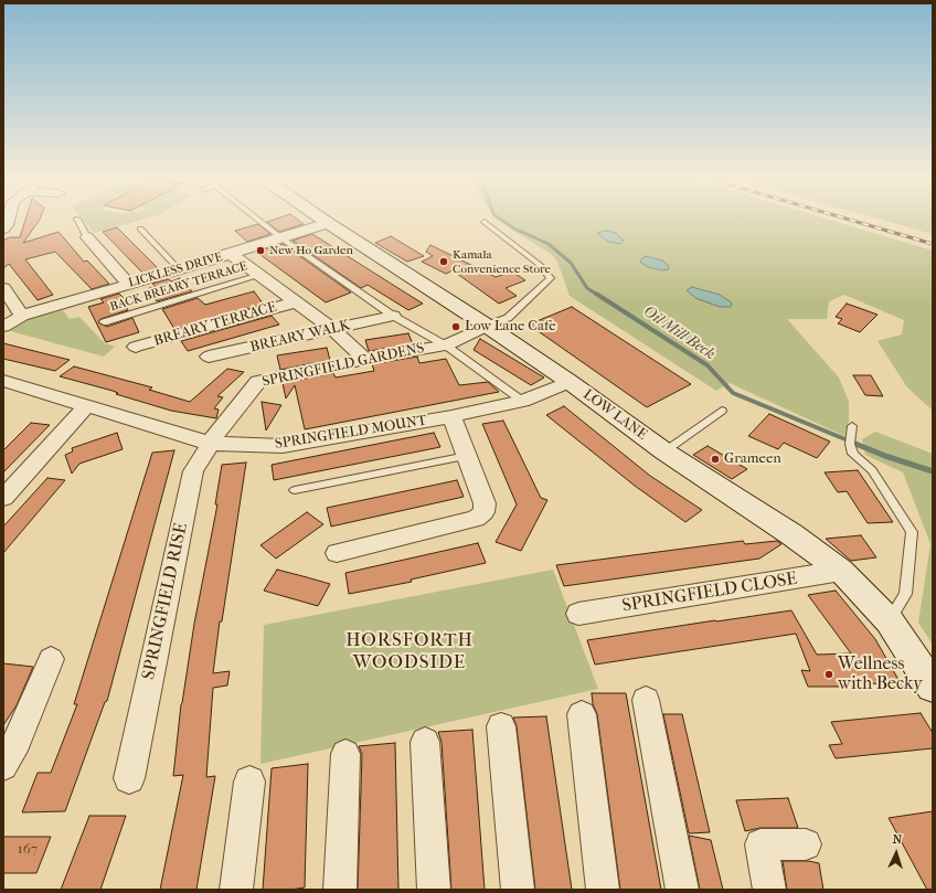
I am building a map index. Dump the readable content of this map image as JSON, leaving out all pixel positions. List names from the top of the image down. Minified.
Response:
{"streets":{"street":["LICKLESS DRIVE","BREARY TERRACE","BREARY WALK","SPRINGFIELD GARDENS","LOW LANE","SPRINGFIELD MOUNT","SPRINGFIELD CLOSE","SPRINGFIELD RISE"],"lane":["BACK BREARY TERRACE"]},"crossings":[["LICKLESS DRIVE","LOW LANE"],["SPRINGFIELD GARDENS","LOW LANE"],["SPRINGFIELD GARDENS","SPRINGFIELD MOUNT"],["SPRINGFIELD GARDENS","SPRINGFIELD RISE"],["LOW LANE","SPRINGFIELD MOUNT"],["LOW LANE","SPRINGFIELD CLOSE"],["SPRINGFIELD MOUNT","SPRINGFIELD RISE"]],"districts":["HORSFORTH WOODSIDE"],"water":["Oil Mill Beck"],"places":["New Ho Garden","Kamala Convenience Store","Low Lane Cafe","Grameen","Wellness with Becky"],"house_numbers":["167"],"north":"top"}
